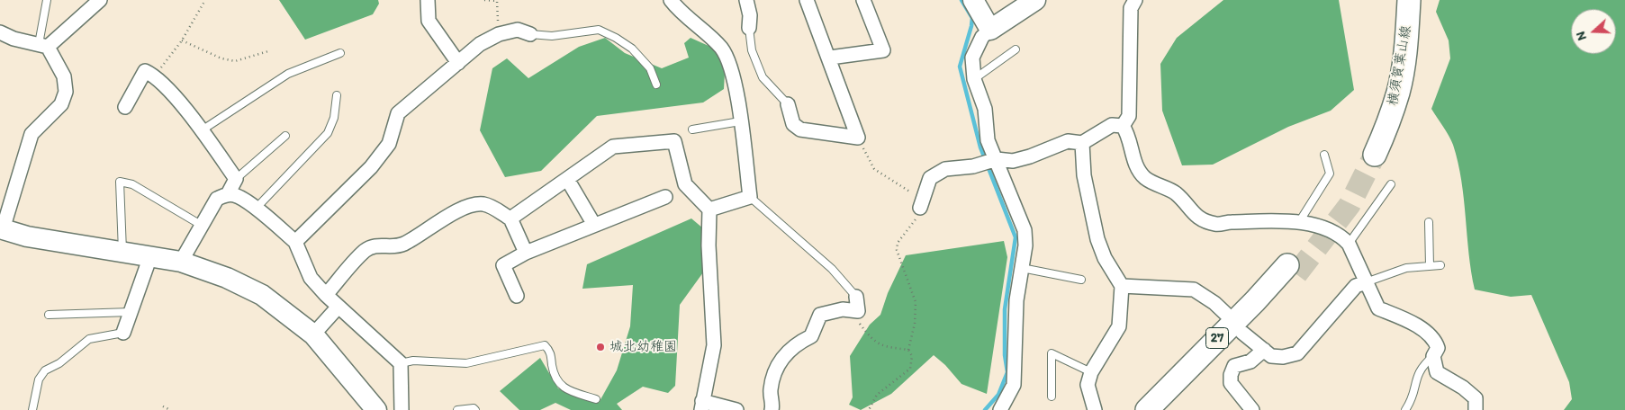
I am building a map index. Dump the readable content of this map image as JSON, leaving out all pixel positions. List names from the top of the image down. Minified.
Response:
{"streets":{"main road":["横須賀葉山線","27"]},"places":["城北幼稚園"],"north":"left"}
